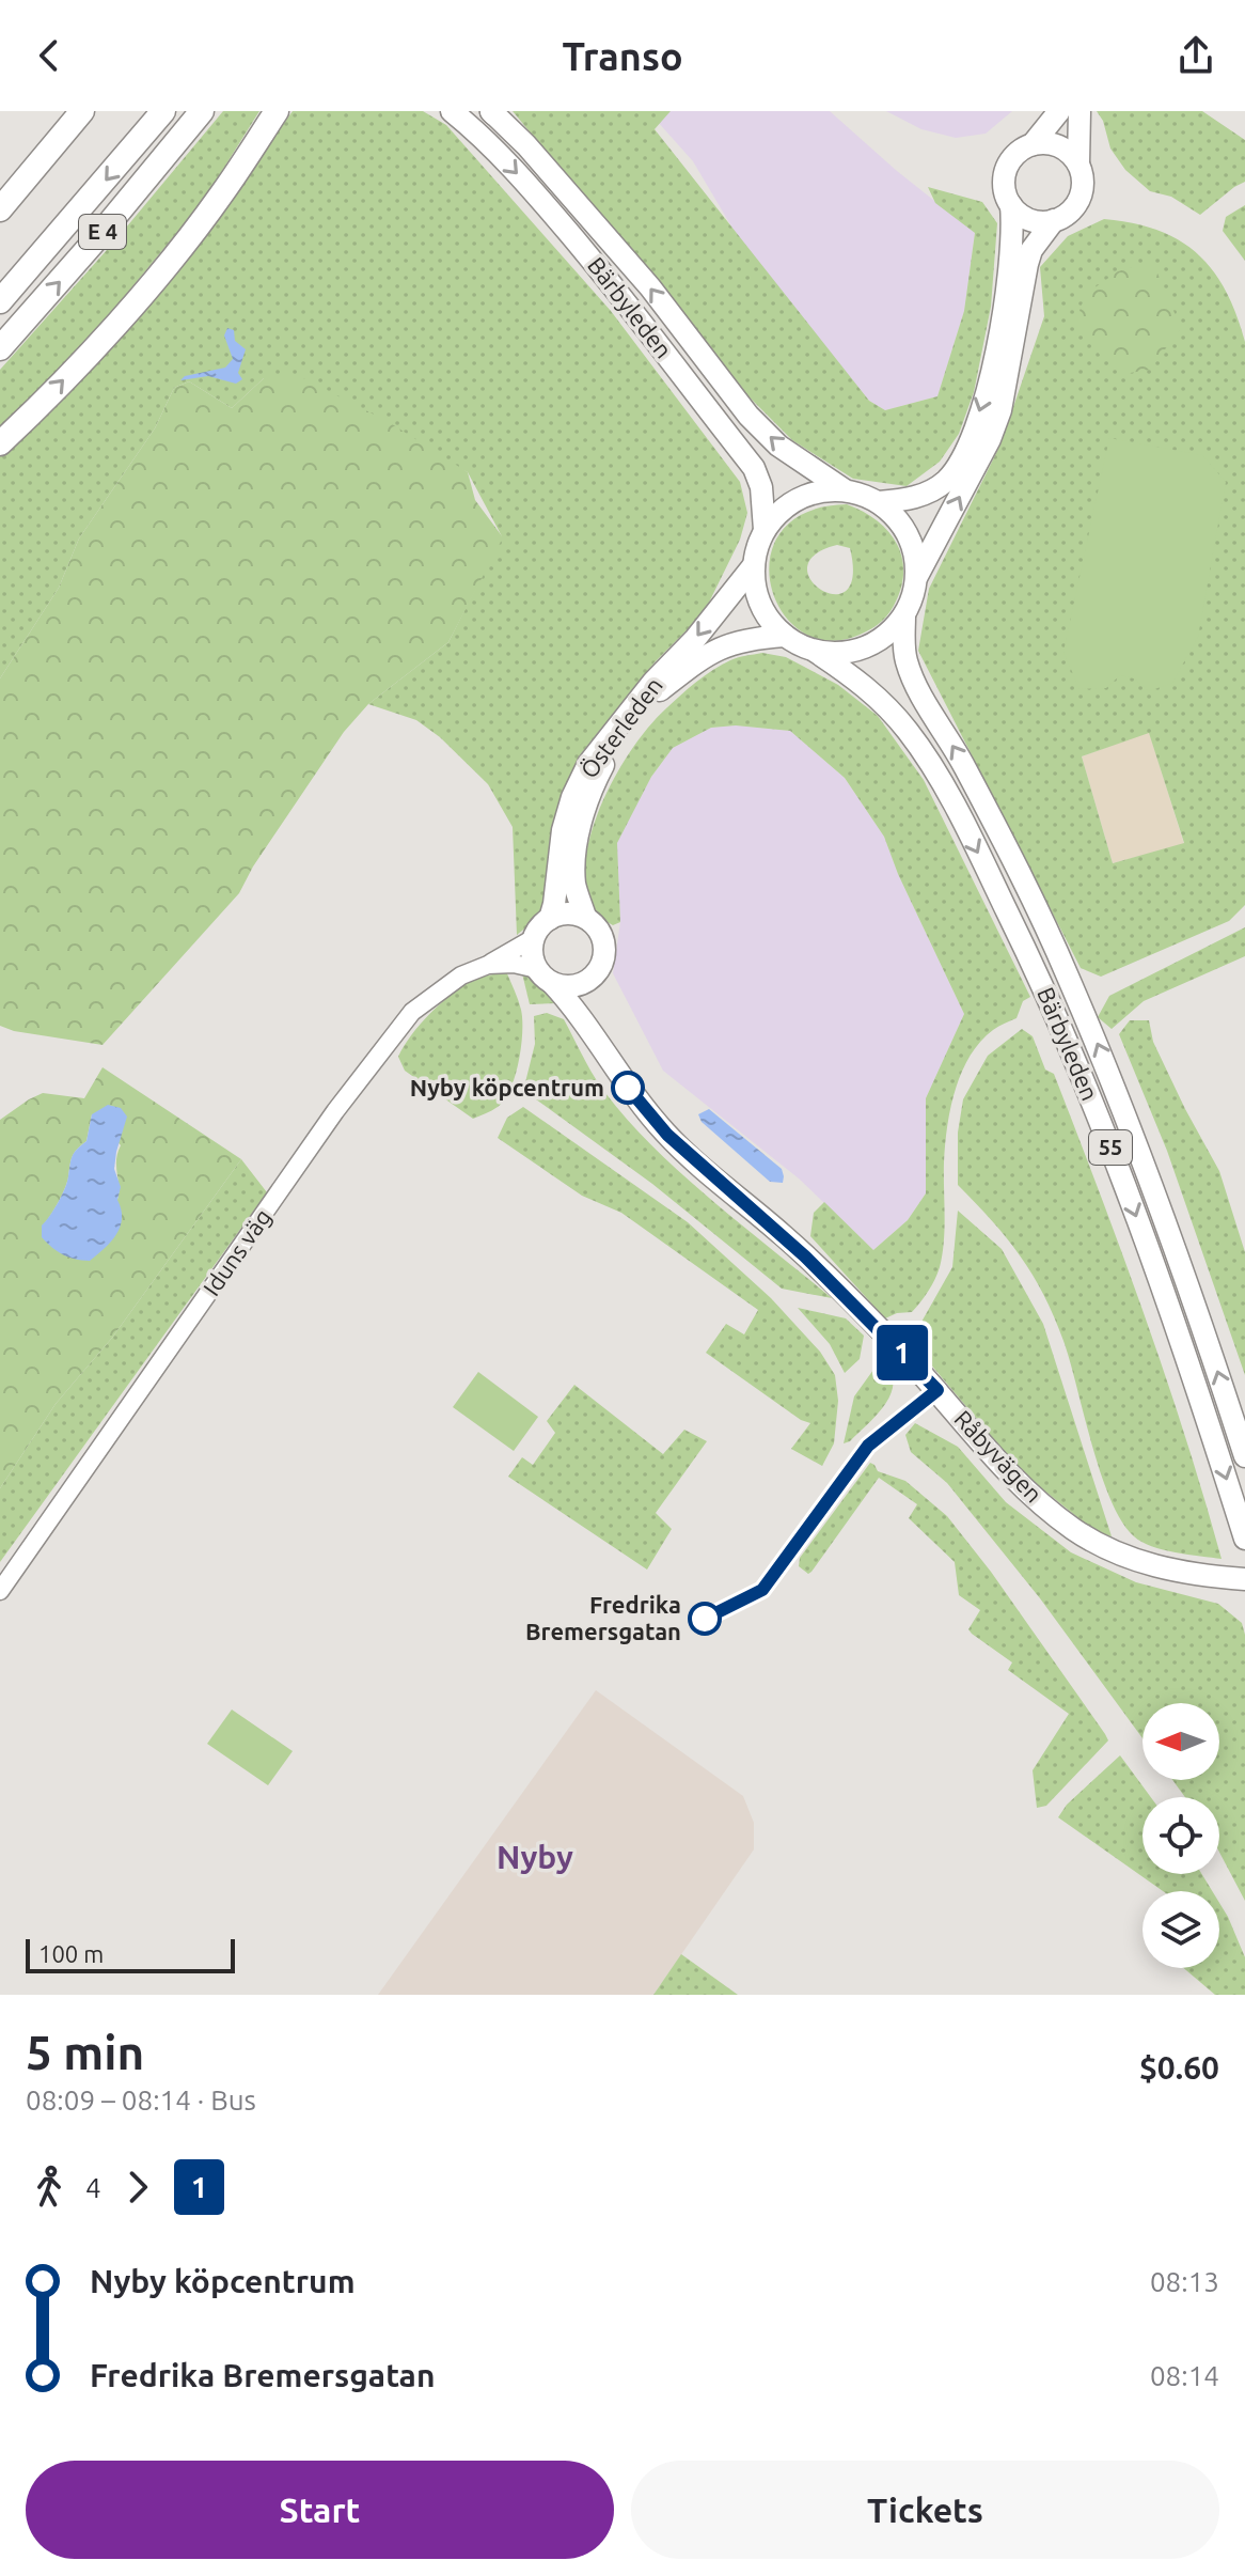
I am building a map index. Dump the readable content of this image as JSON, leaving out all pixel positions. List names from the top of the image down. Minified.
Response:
{"streets":{"highway":["E 4"],"main road":["Bärbyleden","Österleden","55","Råbyvägen"],"street":["Iduns väg"]},"crossings":[["Bärbyleden","Österleden"],["Österleden","Iduns väg"],["Österleden","Råbyvägen"],["Iduns väg","Råbyvägen"]],"one_way":["Österleden"],"districts":["Nyby"],"places":["Nyby köpcentrum","Fredrika Bremersgatan"],"lines":["bus line 1"],"scale_bar":"100 m","north":"left","page":{"header":"Transo","on_map":"1","scale":"100 m","heading":["5 min","08:09 – 08:14 · Bus","$0.60"],"legs":["4","1"],"list":[{"name":"Nyby köpcentrum","value":"08:13"},{"name":"Fredrika Bremersgatan","value":"08:14"}],"buttons":["Start","Tickets"]}}
